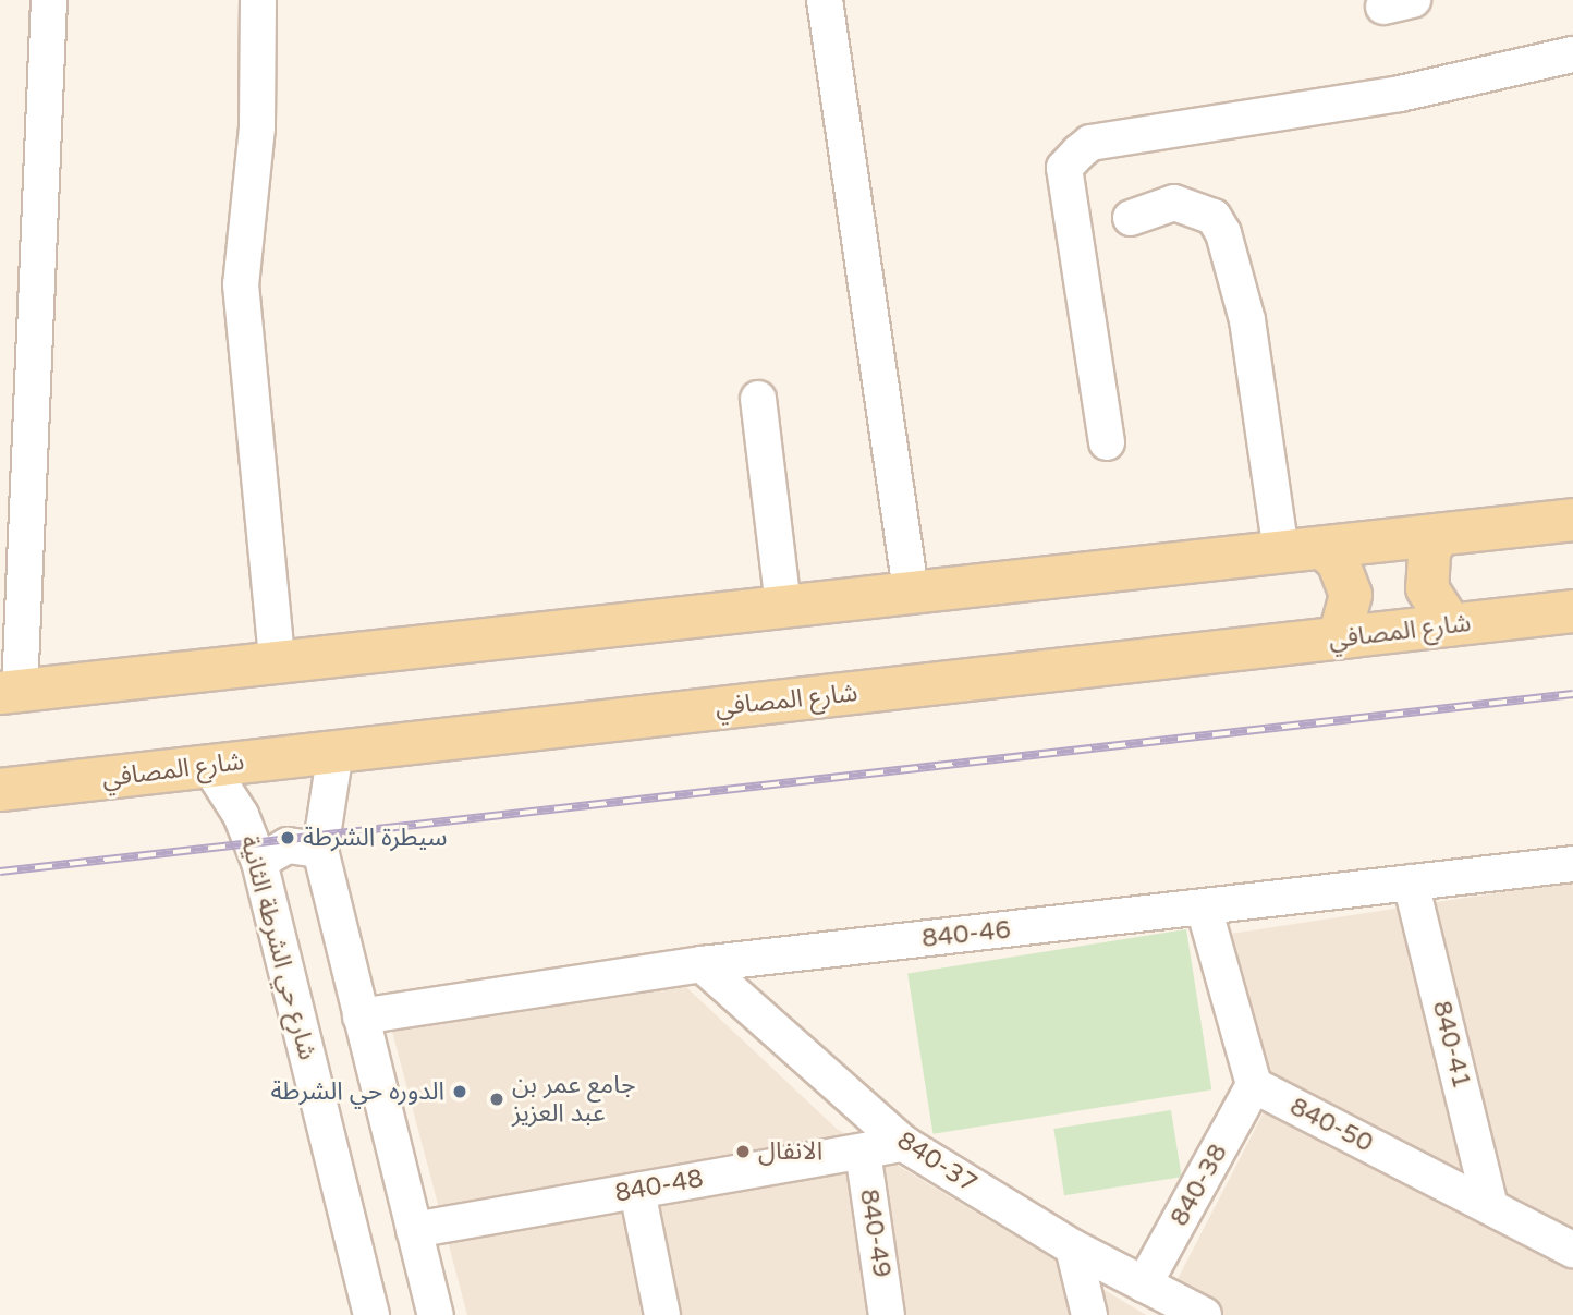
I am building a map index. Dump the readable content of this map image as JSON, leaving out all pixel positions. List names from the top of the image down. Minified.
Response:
{"streets":{"main road":["شارع المصافي"],"street":["840-46","شارع حي الشرطة الثانية","840-41","840-50","840-37","840-38","840-48","840-49"]},"crossings":[["شارع المصافي","شارع حي الشرطة الثانية"],["840-46","840-41"],["840-46","840-37"],["840-41","840-50"],["840-50","840-38"],["840-37","840-38"],["840-37","840-48"],["840-48","840-49"]],"places":["سيطرة الشرطة","الدوره حي الشرطة","جامع عمر بن عبد العزيز","الانفال"]}
